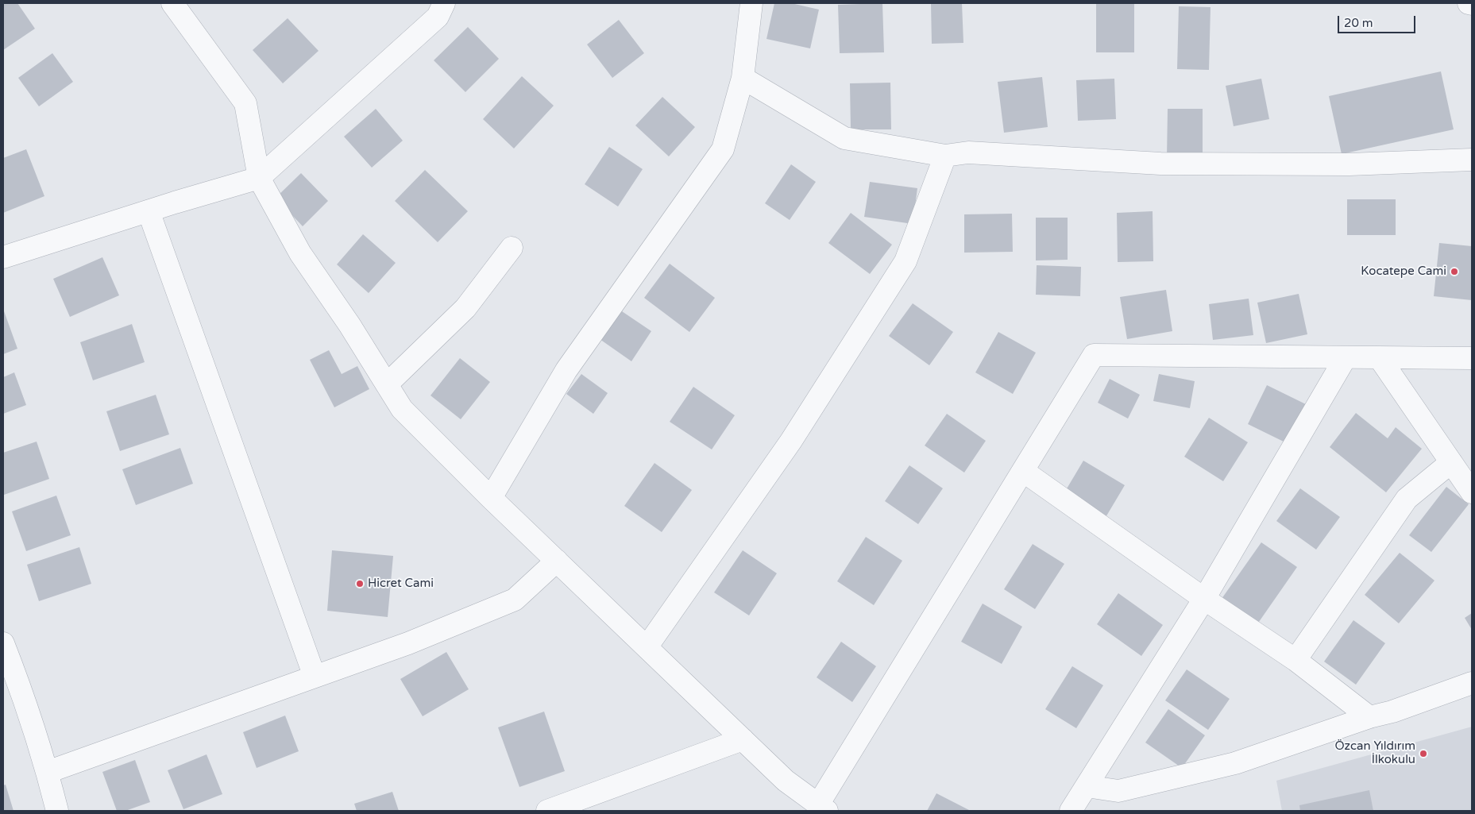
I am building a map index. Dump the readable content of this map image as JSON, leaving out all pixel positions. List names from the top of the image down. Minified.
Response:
{"places":["Kocatepe Cami","Hicret Cami","Özcan Yıldırım İlkokulu"],"scale_bar":"20 m"}
